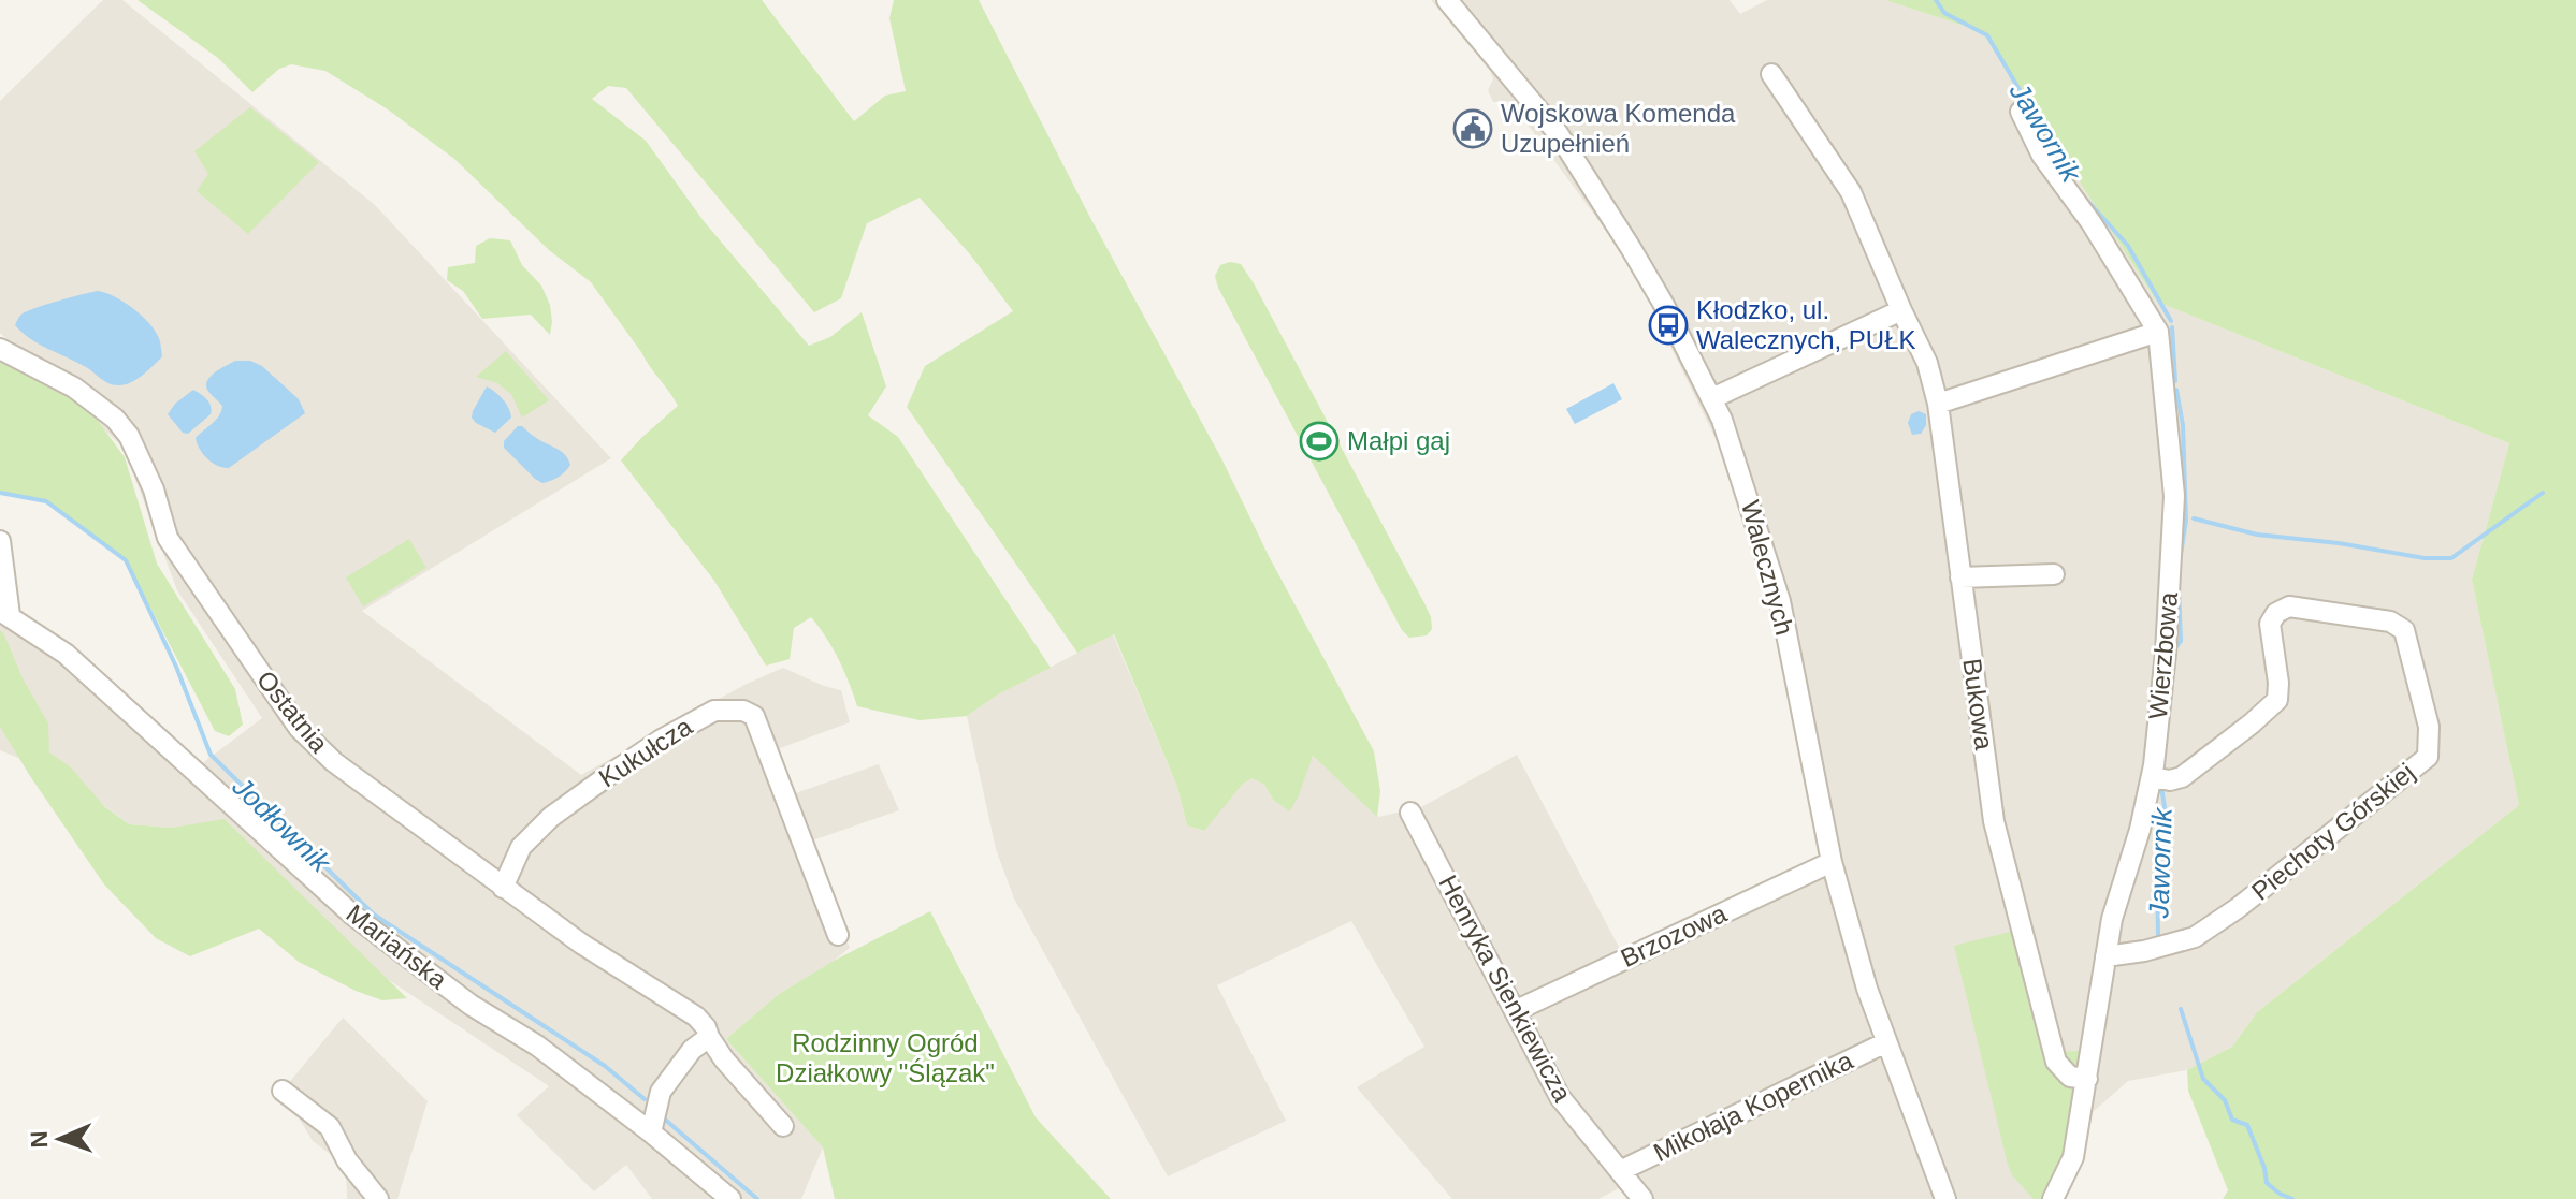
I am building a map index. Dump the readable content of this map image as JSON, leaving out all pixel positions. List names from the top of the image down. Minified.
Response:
{"streets":{"street":["Walecznych","Wierzbowa","Bukowa","Ostatnia","Kukułcza","Piechoty Górskiej","Brzozowa","Mariańska","Henryka Sienkiewicza","Mikołaja Kopernika"]},"crossings":[["Walecznych","Brzozowa"],["Walecznych","Mikołaja Kopernika"],["Wierzbowa","Bukowa"],["Wierzbowa","Piechoty Górskiej"],["Ostatnia","Kukułcza"],["Brzozowa","Henryka Sienkiewicza"],["Henryka Sienkiewicza","Mikołaja Kopernika"]],"water":["Jawornik","Jodłownik"],"parks":["Rodzinny Ogród Działkowy \"Ślązak\""],"places":{"public building":["Wojskowa Komenda Uzupełnień"],"bus stop":["Kłodzko, ul. Walecznych, PUŁK"],"sports":["Małpi gaj"]},"north":"left"}
